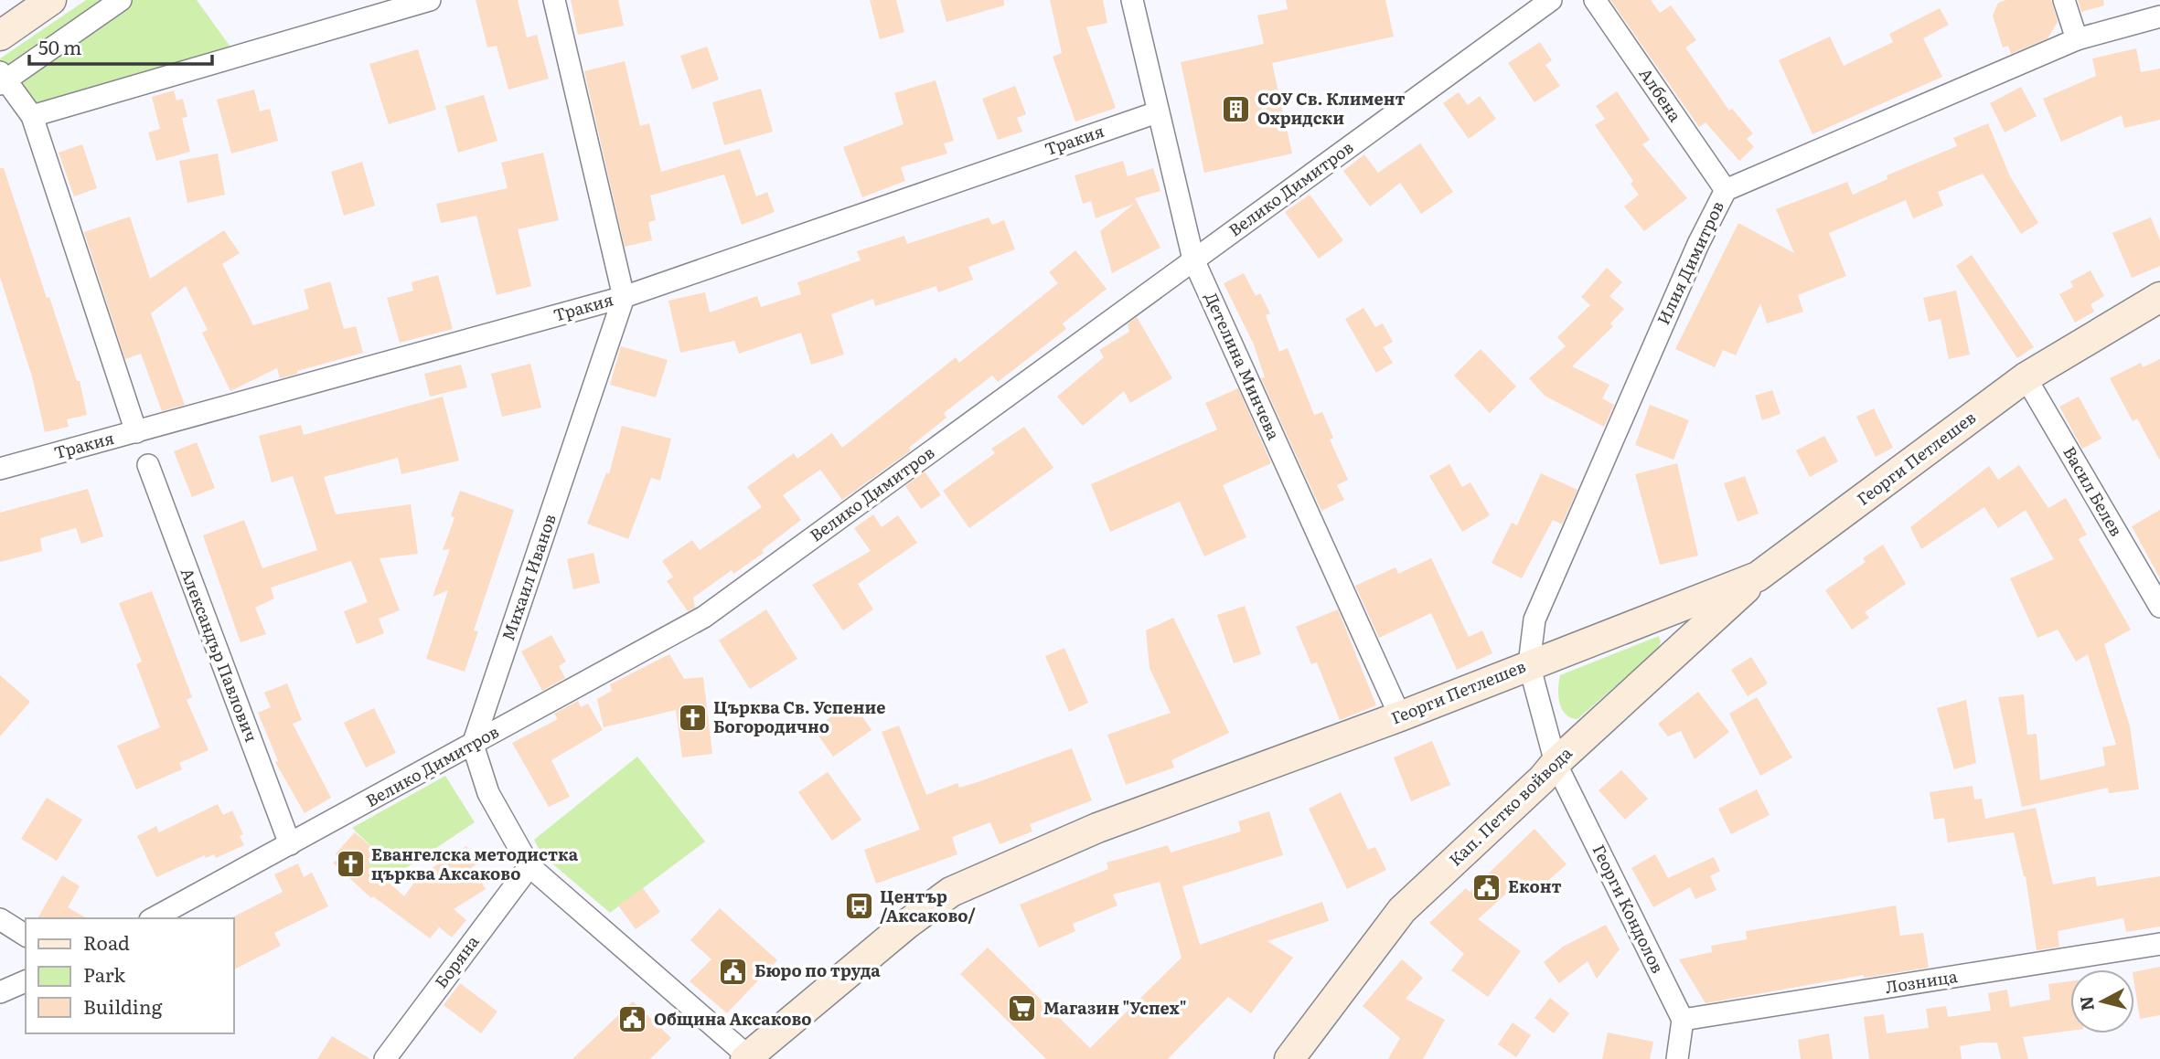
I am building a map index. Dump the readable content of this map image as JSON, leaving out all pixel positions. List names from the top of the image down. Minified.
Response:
{"streets":{"main road":["Георги Петлешев","Кап. Петко войвода"],"street":["Албена","Тракия","Велико Димитров","Илия Димитров","Детелина Минчева","Васил Белев","Михаил Иванов","Александър Павлович","Георги Кондолов","Боряна","Лозница"]},"crossings":[["Албена","Илия Димитров"],["Тракия","Детелина Минчева"],["Тракия","Михаил Иванов"],["Велико Димитров","Детелина Минчева"],["Велико Димитров","Михаил Иванов"],["Велико Димитров","Александър Павлович"],["Илия Димитров","Георги Петлешев"],["Илия Димитров","Георги Кондолов"],["Детелина Минчева","Георги Петлешев"],["Георги Петлешев","Васил Белев"],["Георги Петлешев","Кап. Петко войвода"],["Георги Петлешев","Георги Кондолов"],["Кап. Петко войвода","Георги Кондолов"],["Георги Кондолов","Лозница"]],"places":{"building":["СОУ Св. Климент Охридски"],"church":["Църква Св. Успение Богородично","Евангелска методистка църква Аксаково"],"public building":["Еконт","Бюро по труда","Община Аксаково"],"bus stop":["Център /Аксаково/"],"supermarket":["Магазин \"Успех\""]},"legend":["Road","Park","Building"],"scale_bar":"50 m","north":"left"}
